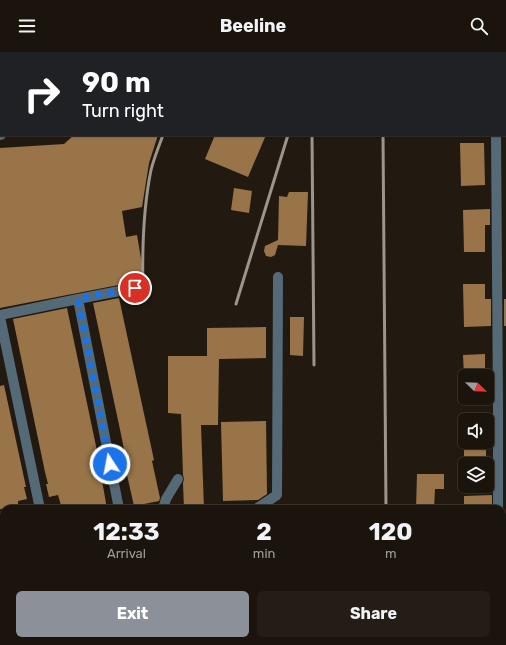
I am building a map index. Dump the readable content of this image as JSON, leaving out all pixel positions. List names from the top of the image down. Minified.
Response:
{"north":"bottom right","page":{"header":"Beeline","turn":["90 m","Turn right"],"eta":["12:33","Arrival","2","min","120","m"],"buttons":["Exit","Share"]}}
